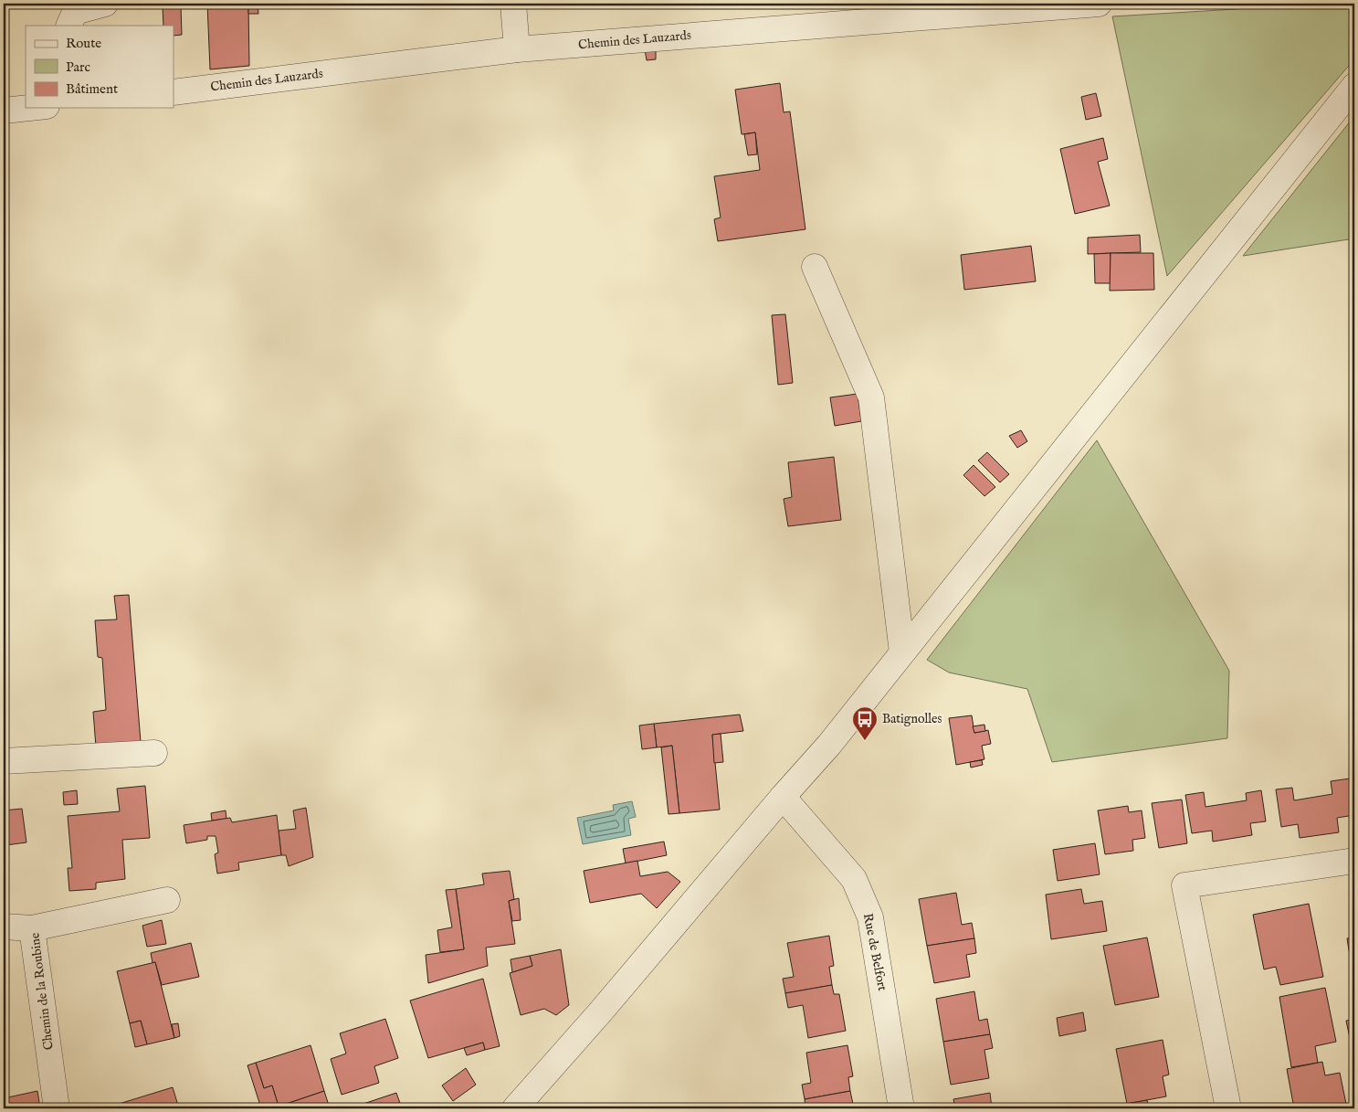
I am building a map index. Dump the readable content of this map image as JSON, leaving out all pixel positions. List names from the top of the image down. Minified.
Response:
{"streets":{"street":["Chemin des Lauzards","Rue de Belfort","Chemin de la Roubine"]},"places":{"bus stop":["Batignolles"]},"legend":["Route","Parc","Bâtiment"]}
